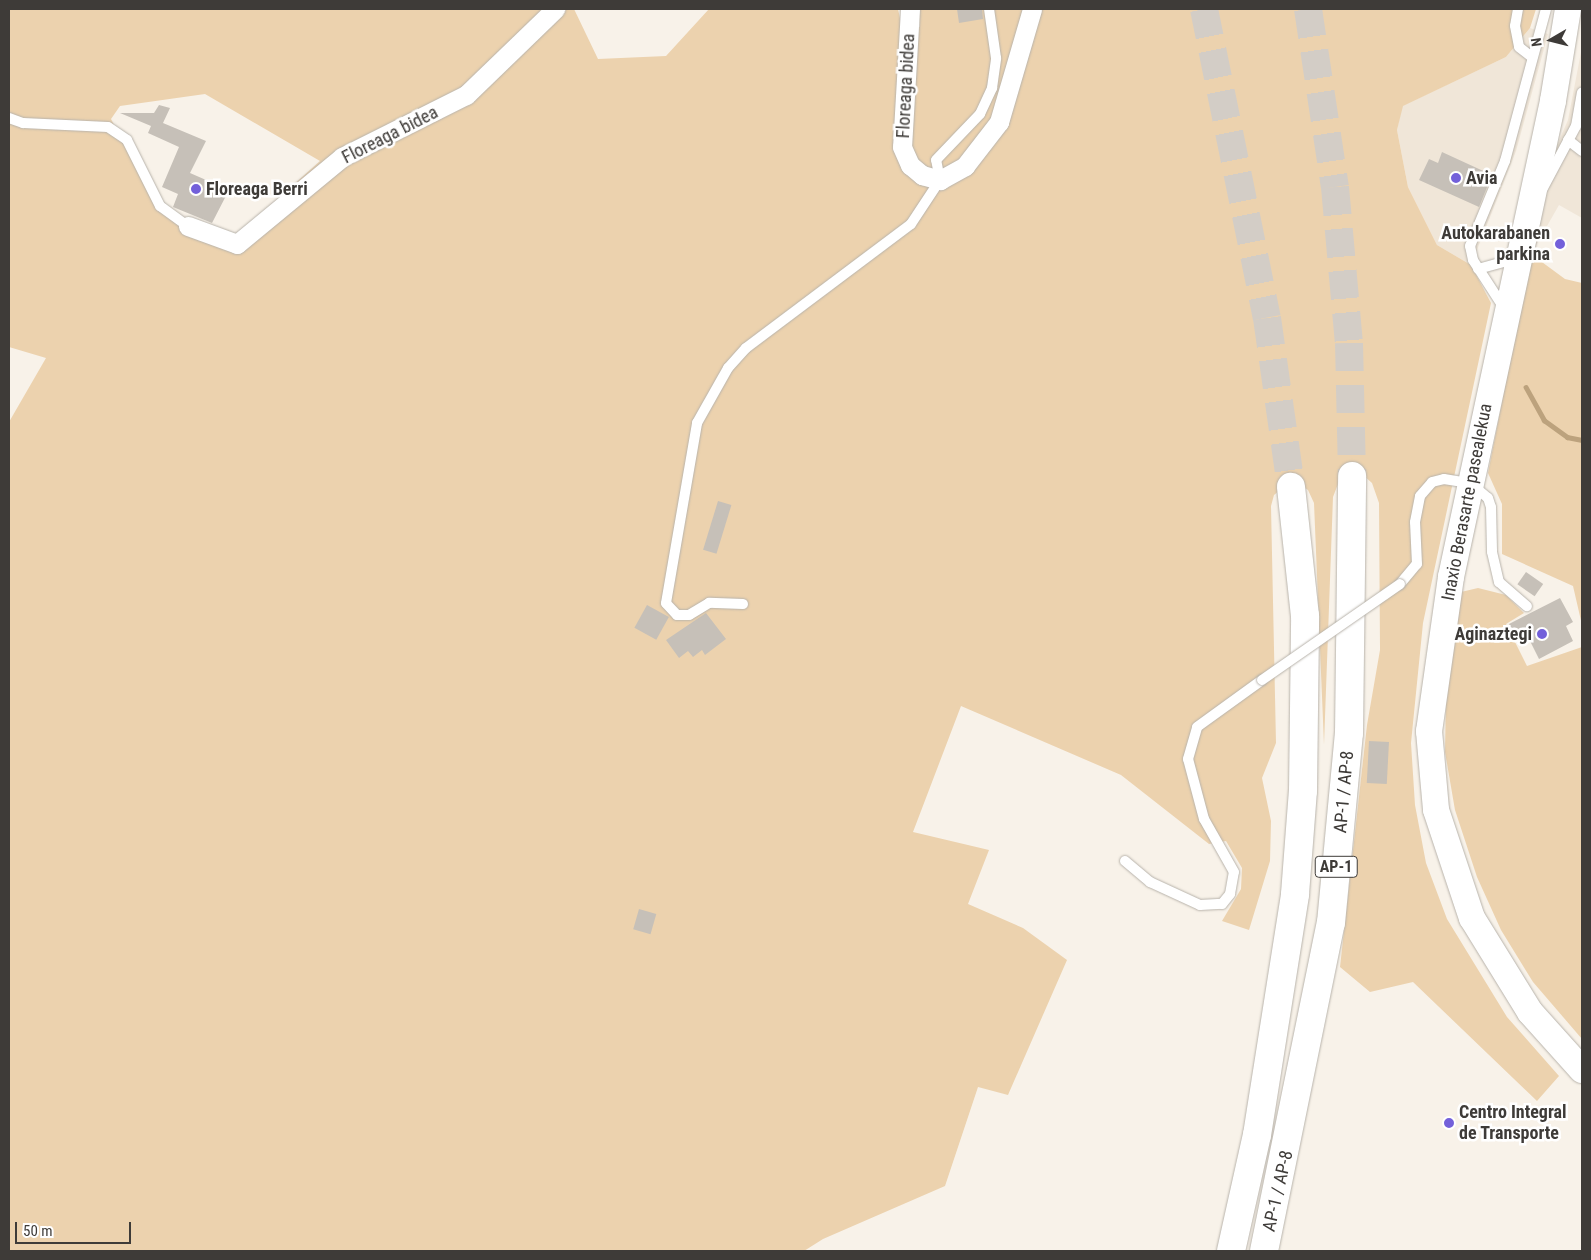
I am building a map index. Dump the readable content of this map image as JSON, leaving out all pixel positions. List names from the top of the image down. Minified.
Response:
{"streets":{"highway":["AP-1 / AP-8","AP-1"],"main road":["Inaxio Berasarte pasealekua"],"street":["Floreaga bidea"]},"places":["Avia","Floreaga Berri","Autokarabanen parkina","Aginaztegi","Centro Integral de Transporte"],"scale_bar":"50 m","north":"left"}
